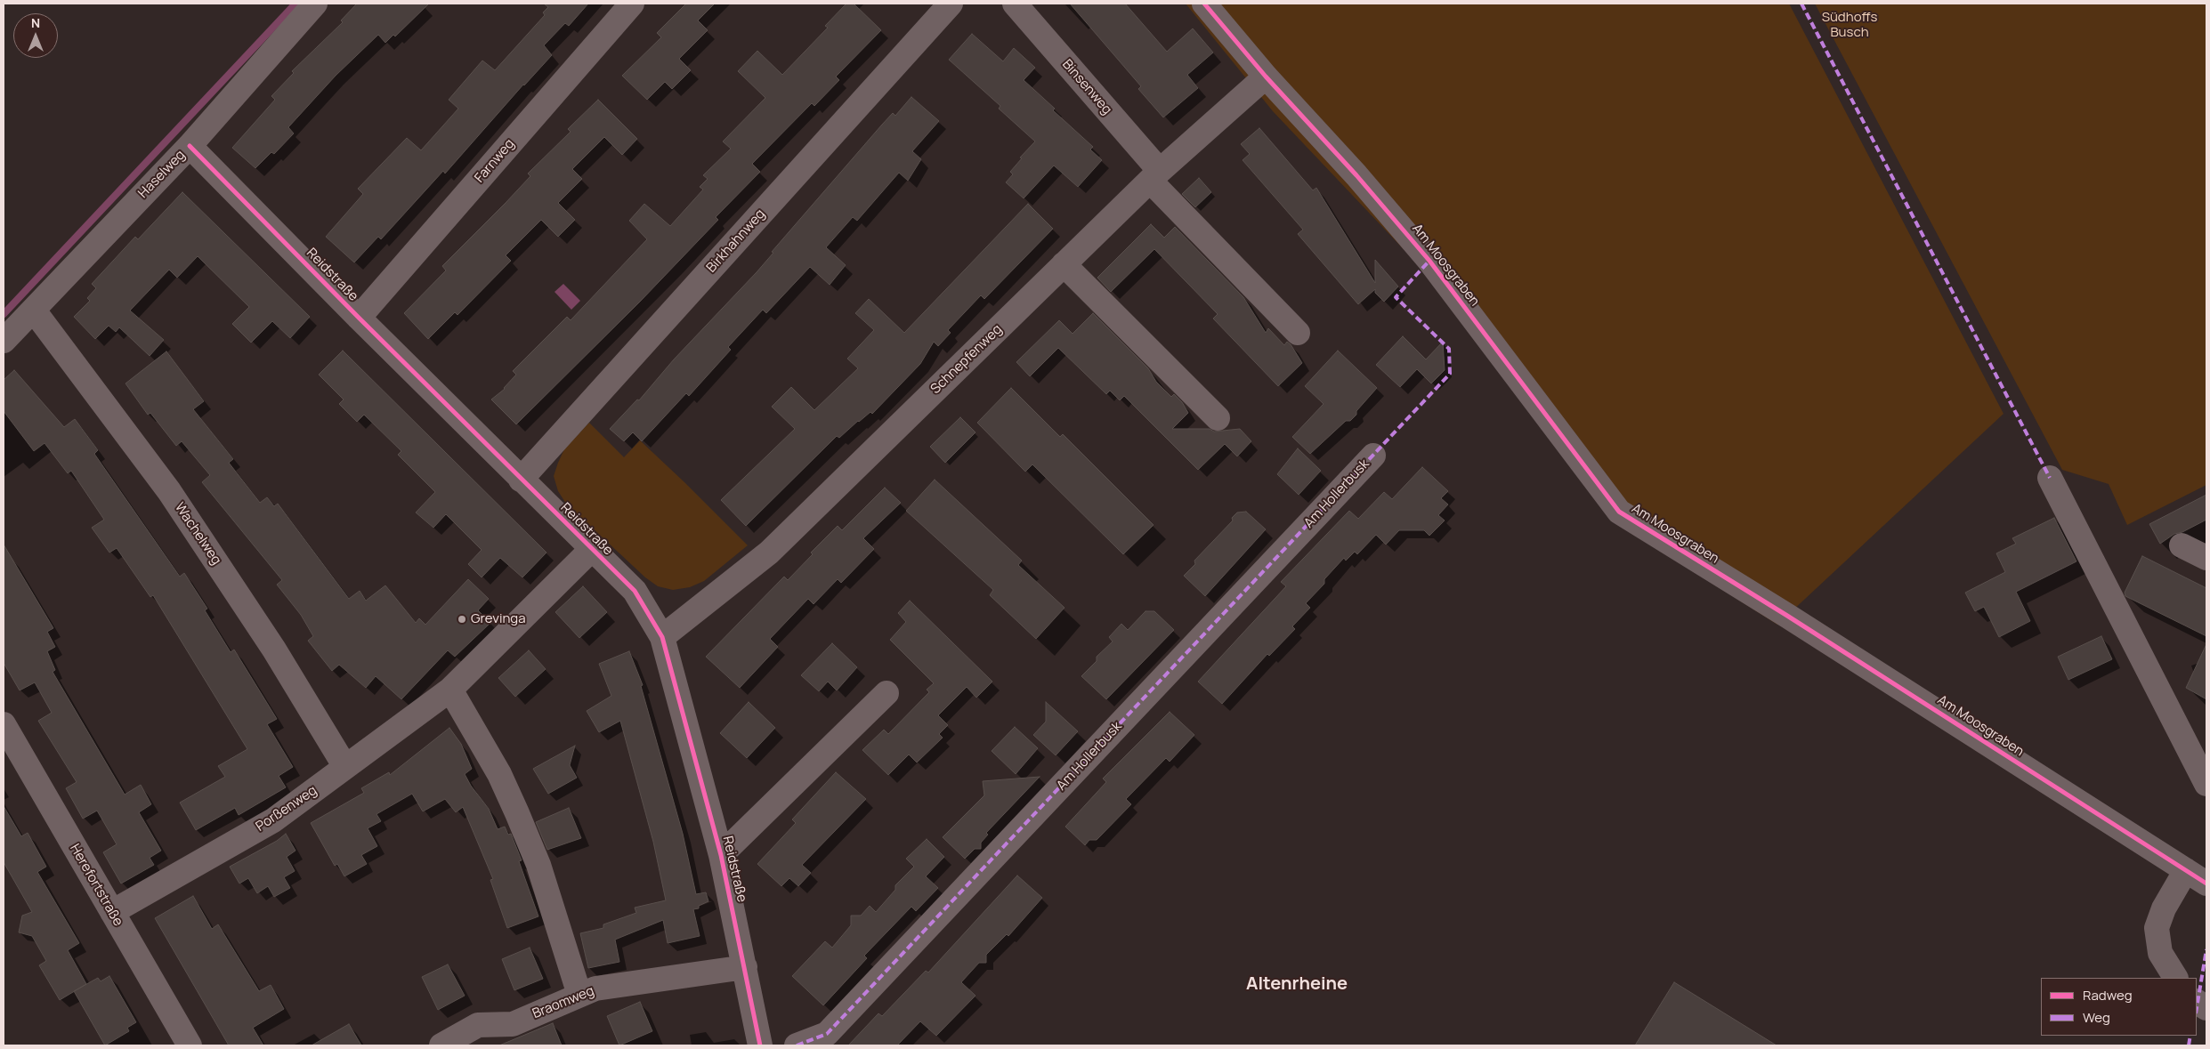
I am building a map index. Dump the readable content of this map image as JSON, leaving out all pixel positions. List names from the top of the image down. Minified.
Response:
{"streets":{"street":["Binsenweg","Farnweg","Haselweg","Birkhahnweg","Am Moosgraben","Reidstraße","Schnepfenweg","Am Hollerbusk","Wachelweg","Porßenweg","Herefortstraße","Braomweg"]},"crossings":[["Binsenweg","Schnepfenweg"],["Farnweg","Reidstraße"],["Haselweg","Reidstraße"],["Haselweg","Wachelweg"],["Birkhahnweg","Reidstraße"],["Am Moosgraben","Schnepfenweg"],["Reidstraße","Schnepfenweg"],["Reidstraße","Porßenweg"],["Reidstraße","Braomweg"],["Wachelweg","Porßenweg"],["Porßenweg","Herefortstraße"]],"districts":["Altenrheine"],"parks":["Südhoffs Busch"],"places":["Grevinga"],"legend":["Radweg","Weg"],"north":"top"}
